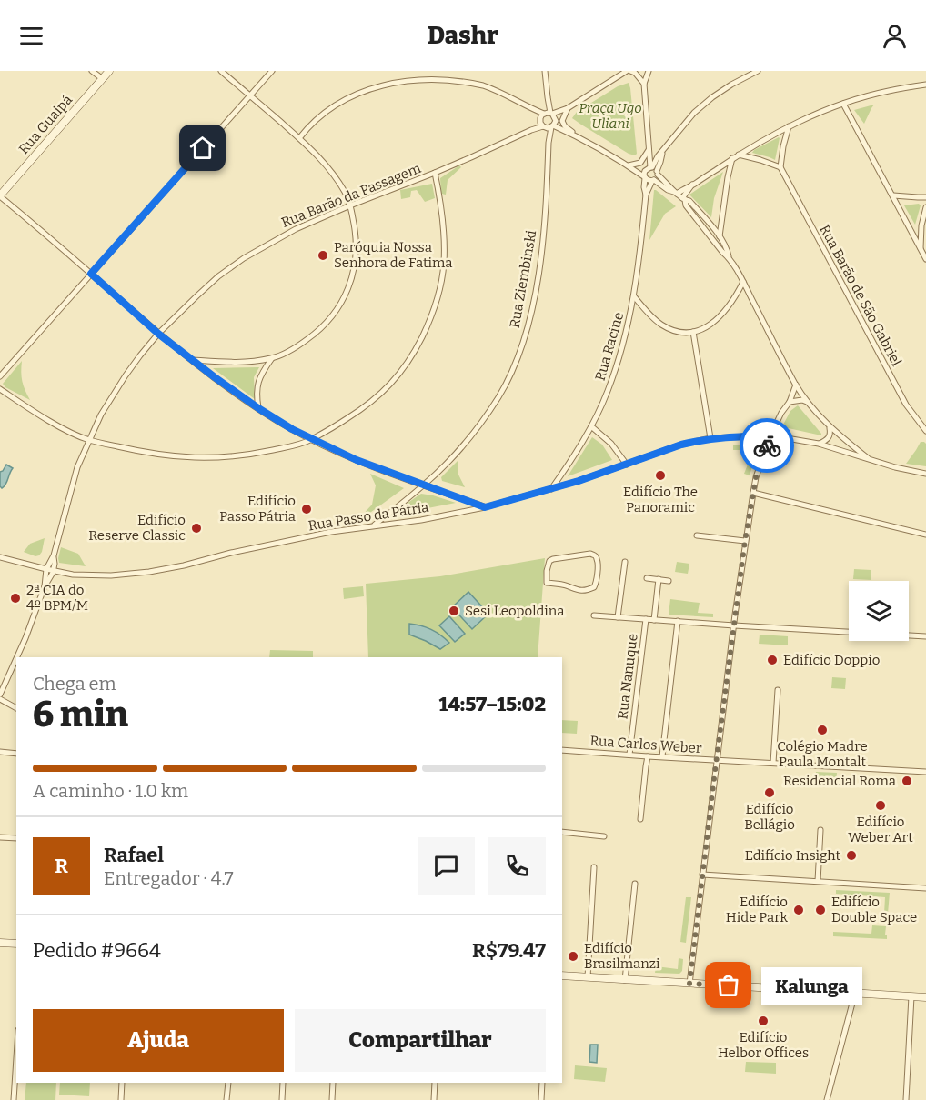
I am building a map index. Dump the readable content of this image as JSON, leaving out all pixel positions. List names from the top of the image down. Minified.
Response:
{"streets":{"main road":["Rua Guaipá"],"street":["Rua Barão da Passagem","Rua Ziembinski","Rua Barão de São Gabriel","Rua Racine","Rua Passo da Pátria","Rua Nanuque","Rua Carlos Weber"]},"crossings":[["Rua Barão da Passagem","Rua Ziembinski"],["Rua Barão da Passagem","Rua Passo da Pátria"],["Rua Ziembinski","Rua Passo da Pátria"],["Rua Racine","Rua Passo da Pátria"],["Rua Nanuque","Rua Carlos Weber"]],"parks":["Praça Ugo Uliani"],"places":["Paróquia Nossa Senhora de Fatima","Edifício The Panoramic","Edifício Passo Pátria","Edifício Reserve Classic","2ª CIA do 4º BPM/M","Sesi Leopoldina","Edifício Doppio","Colégio Madre Paula Montalt","Residencial Roma","Edifício Bellágio","Edifício Weber Art","Edifício Insight","Edifício Hide Park","Edifício Double Space","Edifício Brasilmanzi","Kalunga","Edifício Helbor Offices"],"page":{"header":"Dashr","heading":["6 min","Chega em","14:57–15:02"],"panel":["Rafael","Entregador · 4.7","Pedido #9664","R$79.47"],"bar":"A caminho · 1.0 km","round":"R","bubble":"Kalunga","buttons":["Ajuda","Compartilhar"]}}
